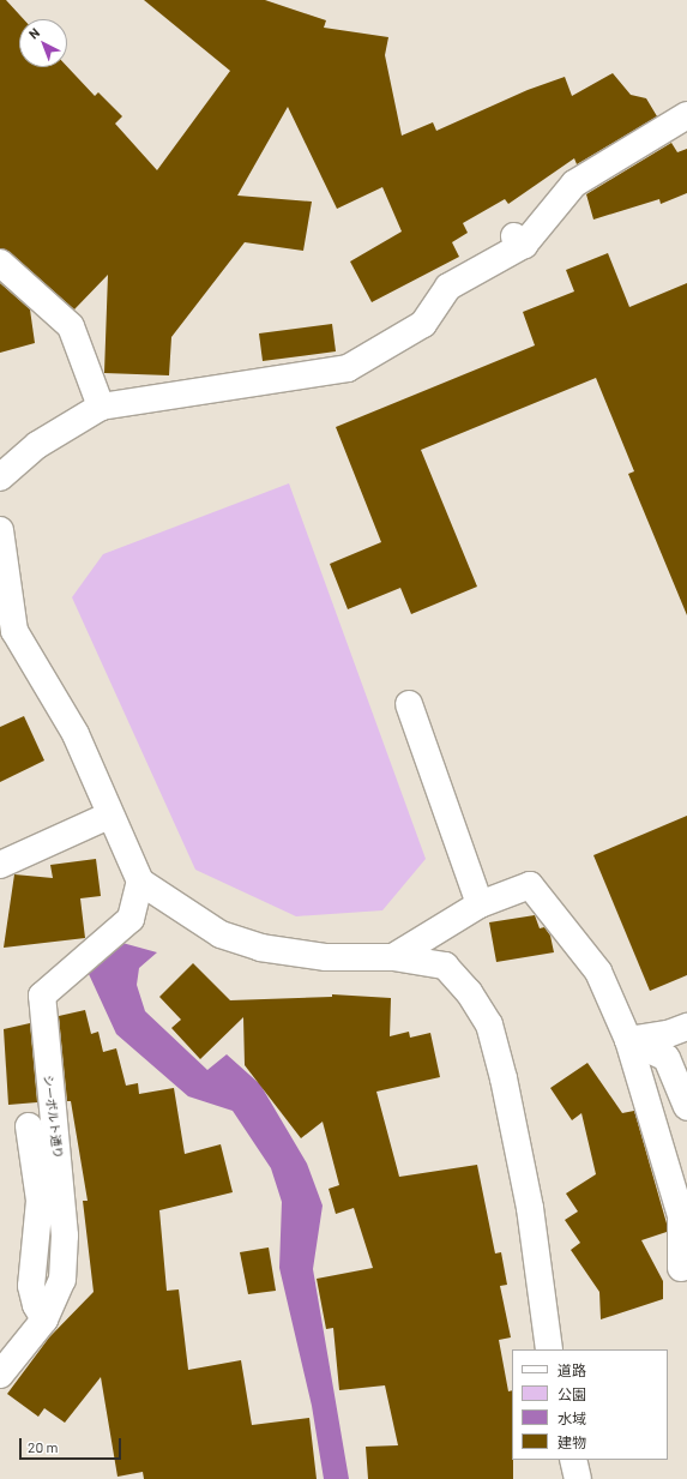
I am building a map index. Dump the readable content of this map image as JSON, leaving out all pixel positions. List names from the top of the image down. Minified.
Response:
{"streets":{"street":["シーボルト通り"]},"legend":["道路","公園","水域","建物"],"scale_bar":"20 m","north":"top left"}
